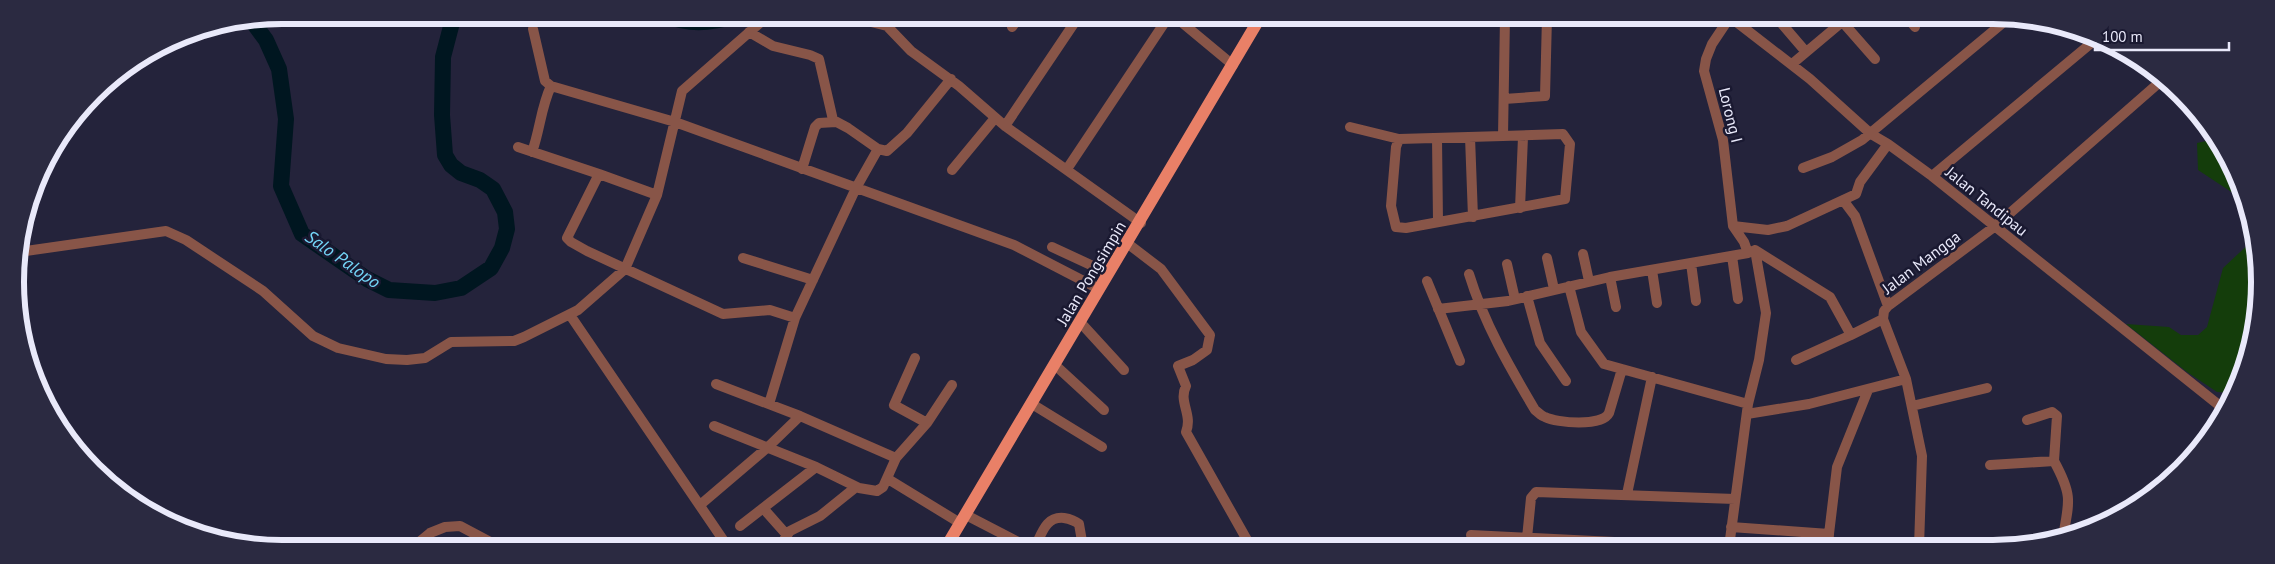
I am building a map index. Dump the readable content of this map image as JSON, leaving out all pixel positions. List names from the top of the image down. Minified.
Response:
{"streets":{"main road":["Jalan Pongsimpin"],"street":["Lorong I","Jalan Tandipau","Jalan Mangga"]},"crossings":[["Jalan Tandipau","Jalan Mangga"]],"water":["Salo Palopo"],"scale_bar":"100 m"}
